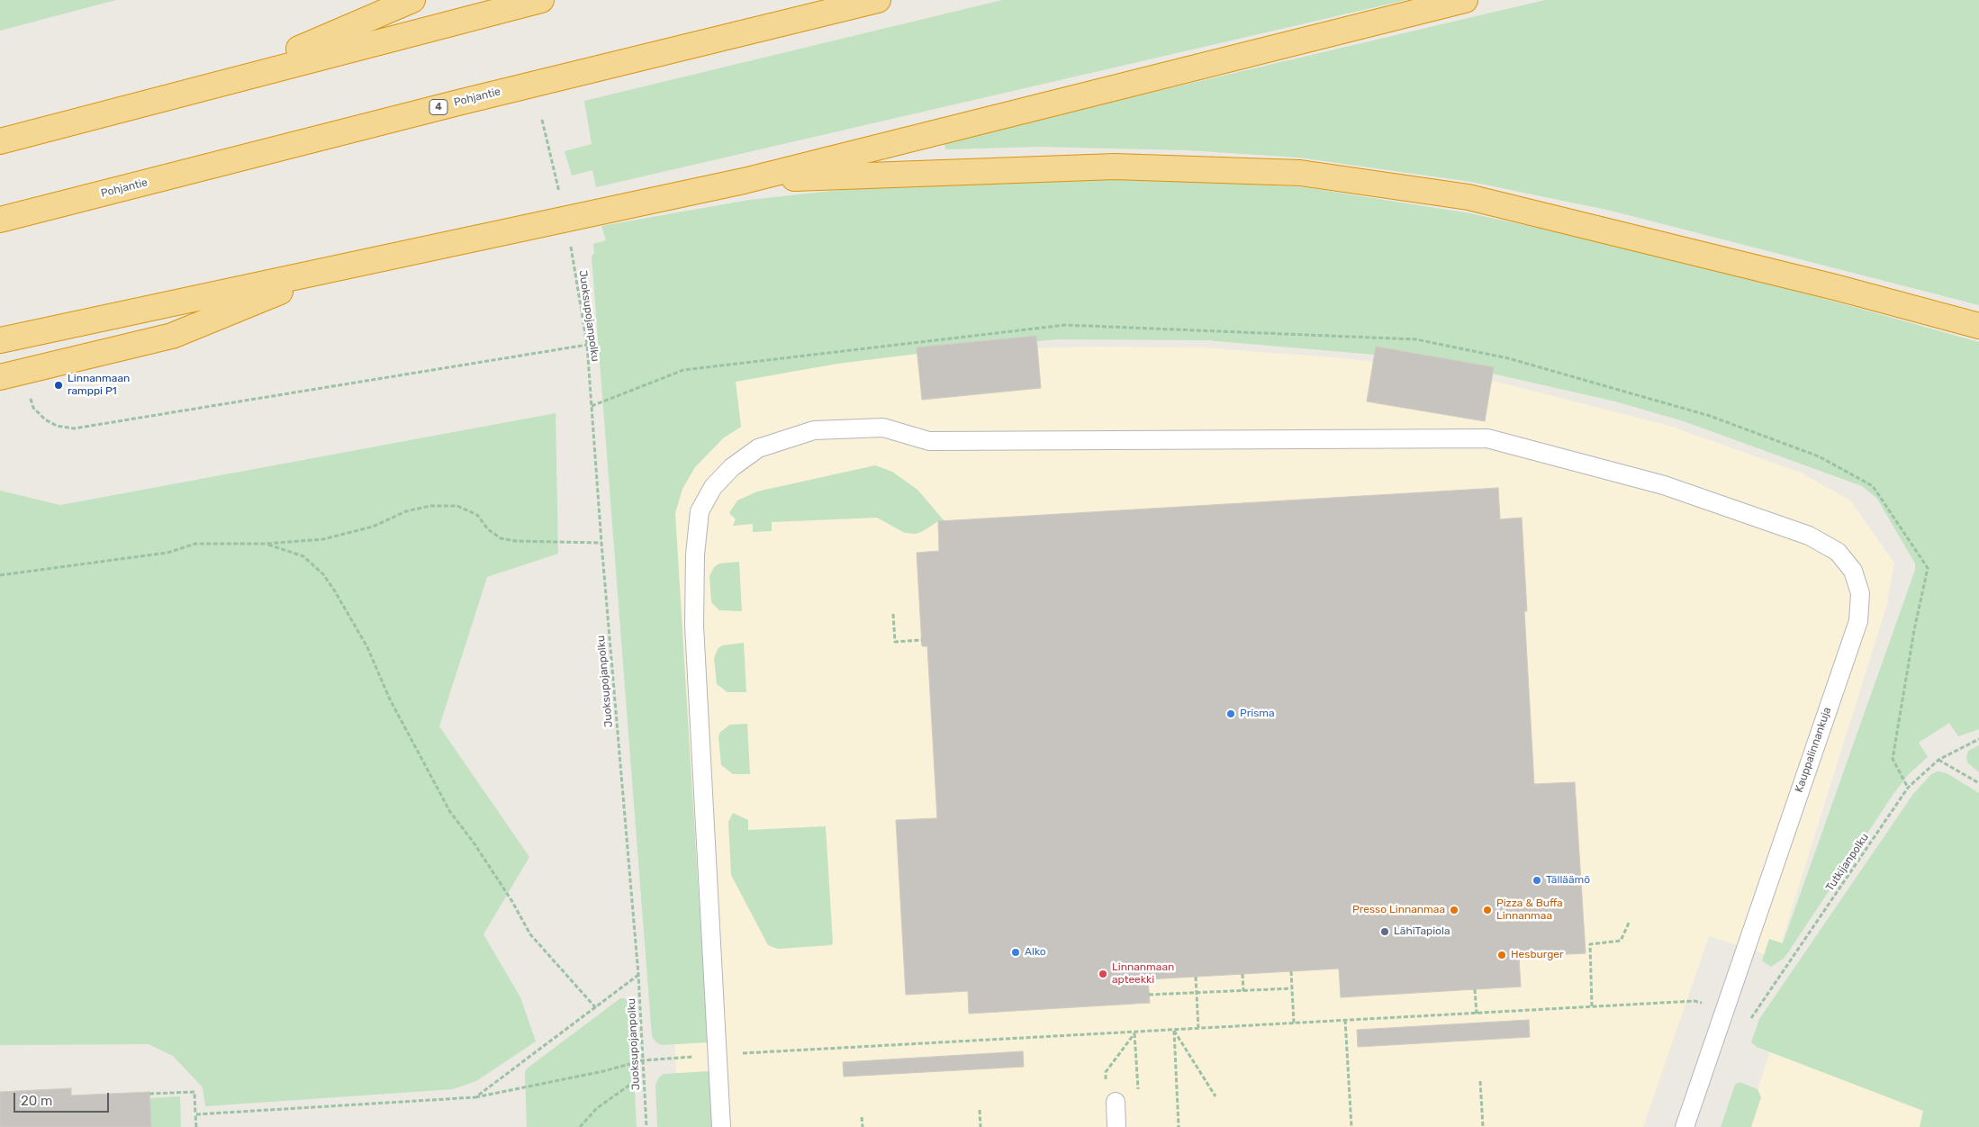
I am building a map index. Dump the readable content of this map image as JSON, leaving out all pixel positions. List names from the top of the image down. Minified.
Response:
{"streets":{"highway":["Pohjantie","4"],"lane":["Kauppalinnankuja"],"path":["Juoksupojanpolku","Tutkijanpolku"]},"crossings":[["Kauppalinnankuja","Tutkijanpolku"]],"places":["Linnanmaan ramppi P1","Prisma","Tälläämö","Presso Linnanmaa","Pizza & Buffa Linnanmaa","LähiTapiola","Alko","Hesburger","Linnanmaan apteekki"],"scale_bar":"20 m"}
